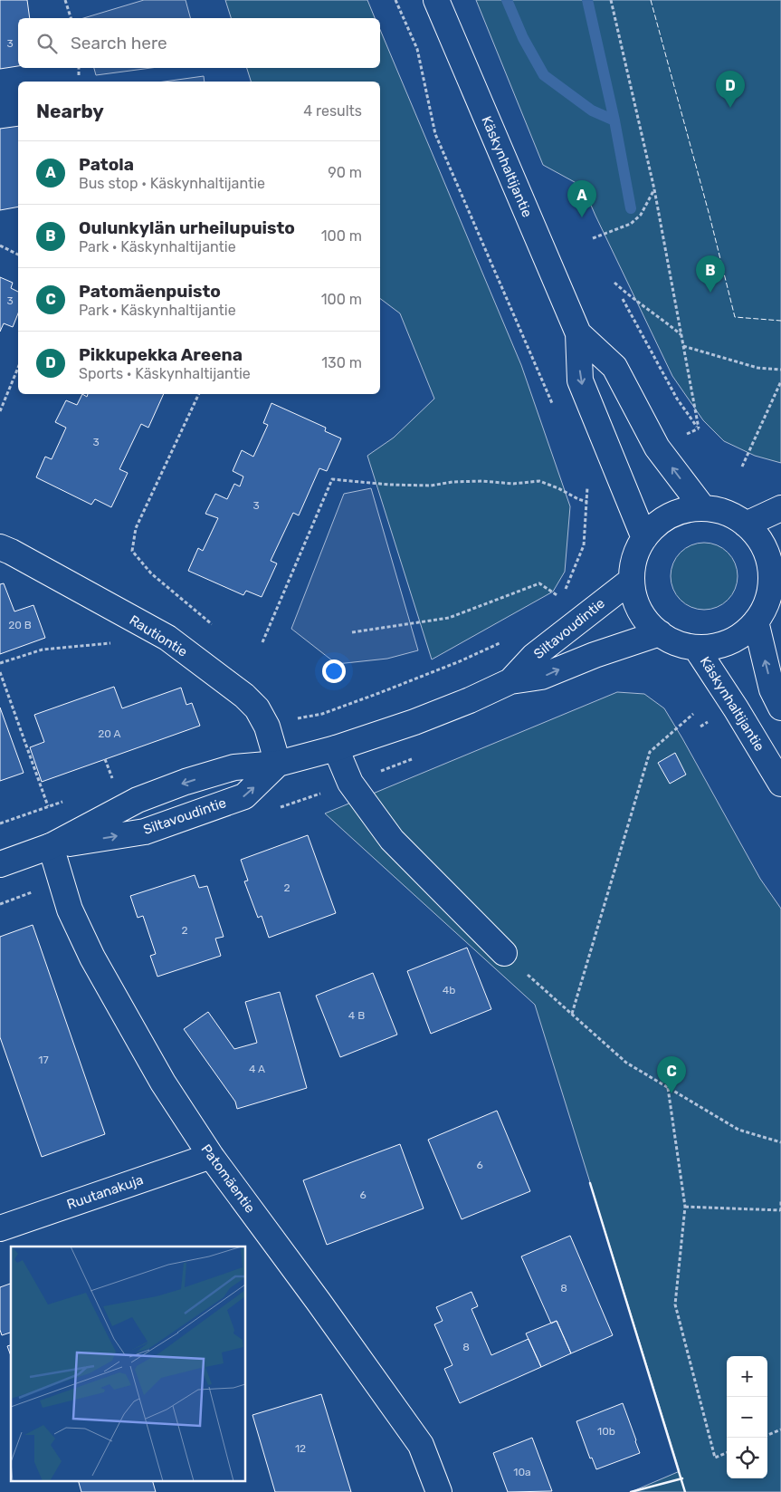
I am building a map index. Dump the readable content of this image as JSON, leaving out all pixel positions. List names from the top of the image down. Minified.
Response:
{"streets":{"main road":["Käskynhaltijantie","Siltavoudintie","Rautiontie","Patomäentie","Ruutanakuja"]},"crossings":[["Käskynhaltijantie","Siltavoudintie"],["Siltavoudintie","Rautiontie"],["Siltavoudintie","Patomäentie"],["Patomäentie","Ruutanakuja"]],"house_numbers":["3","3","3","3","20 B","20 A","2","2","4b","4 B","17","4 A","6","6","8","8","10b","12","10a"],"page":{"search":"Search here","pins":["D","A","B","C"],"heading":["Nearby","4 results"],"list":[{"mark":"A","name":"Patola","note":"Bus stop · Käskynhaltijantie","value":"90 m"},{"mark":"B","name":"Oulunkylän urheilupuisto","note":"Park · Käskynhaltijantie","value":"100 m"},{"mark":"C","name":"Patomäenpuisto","note":"Park · Käskynhaltijantie","value":"100 m"},{"mark":"D","name":"Pikkupekka Areena","note":"Sports · Käskynhaltijantie","value":"130 m"}],"map_buttons":["+","−"]}}
